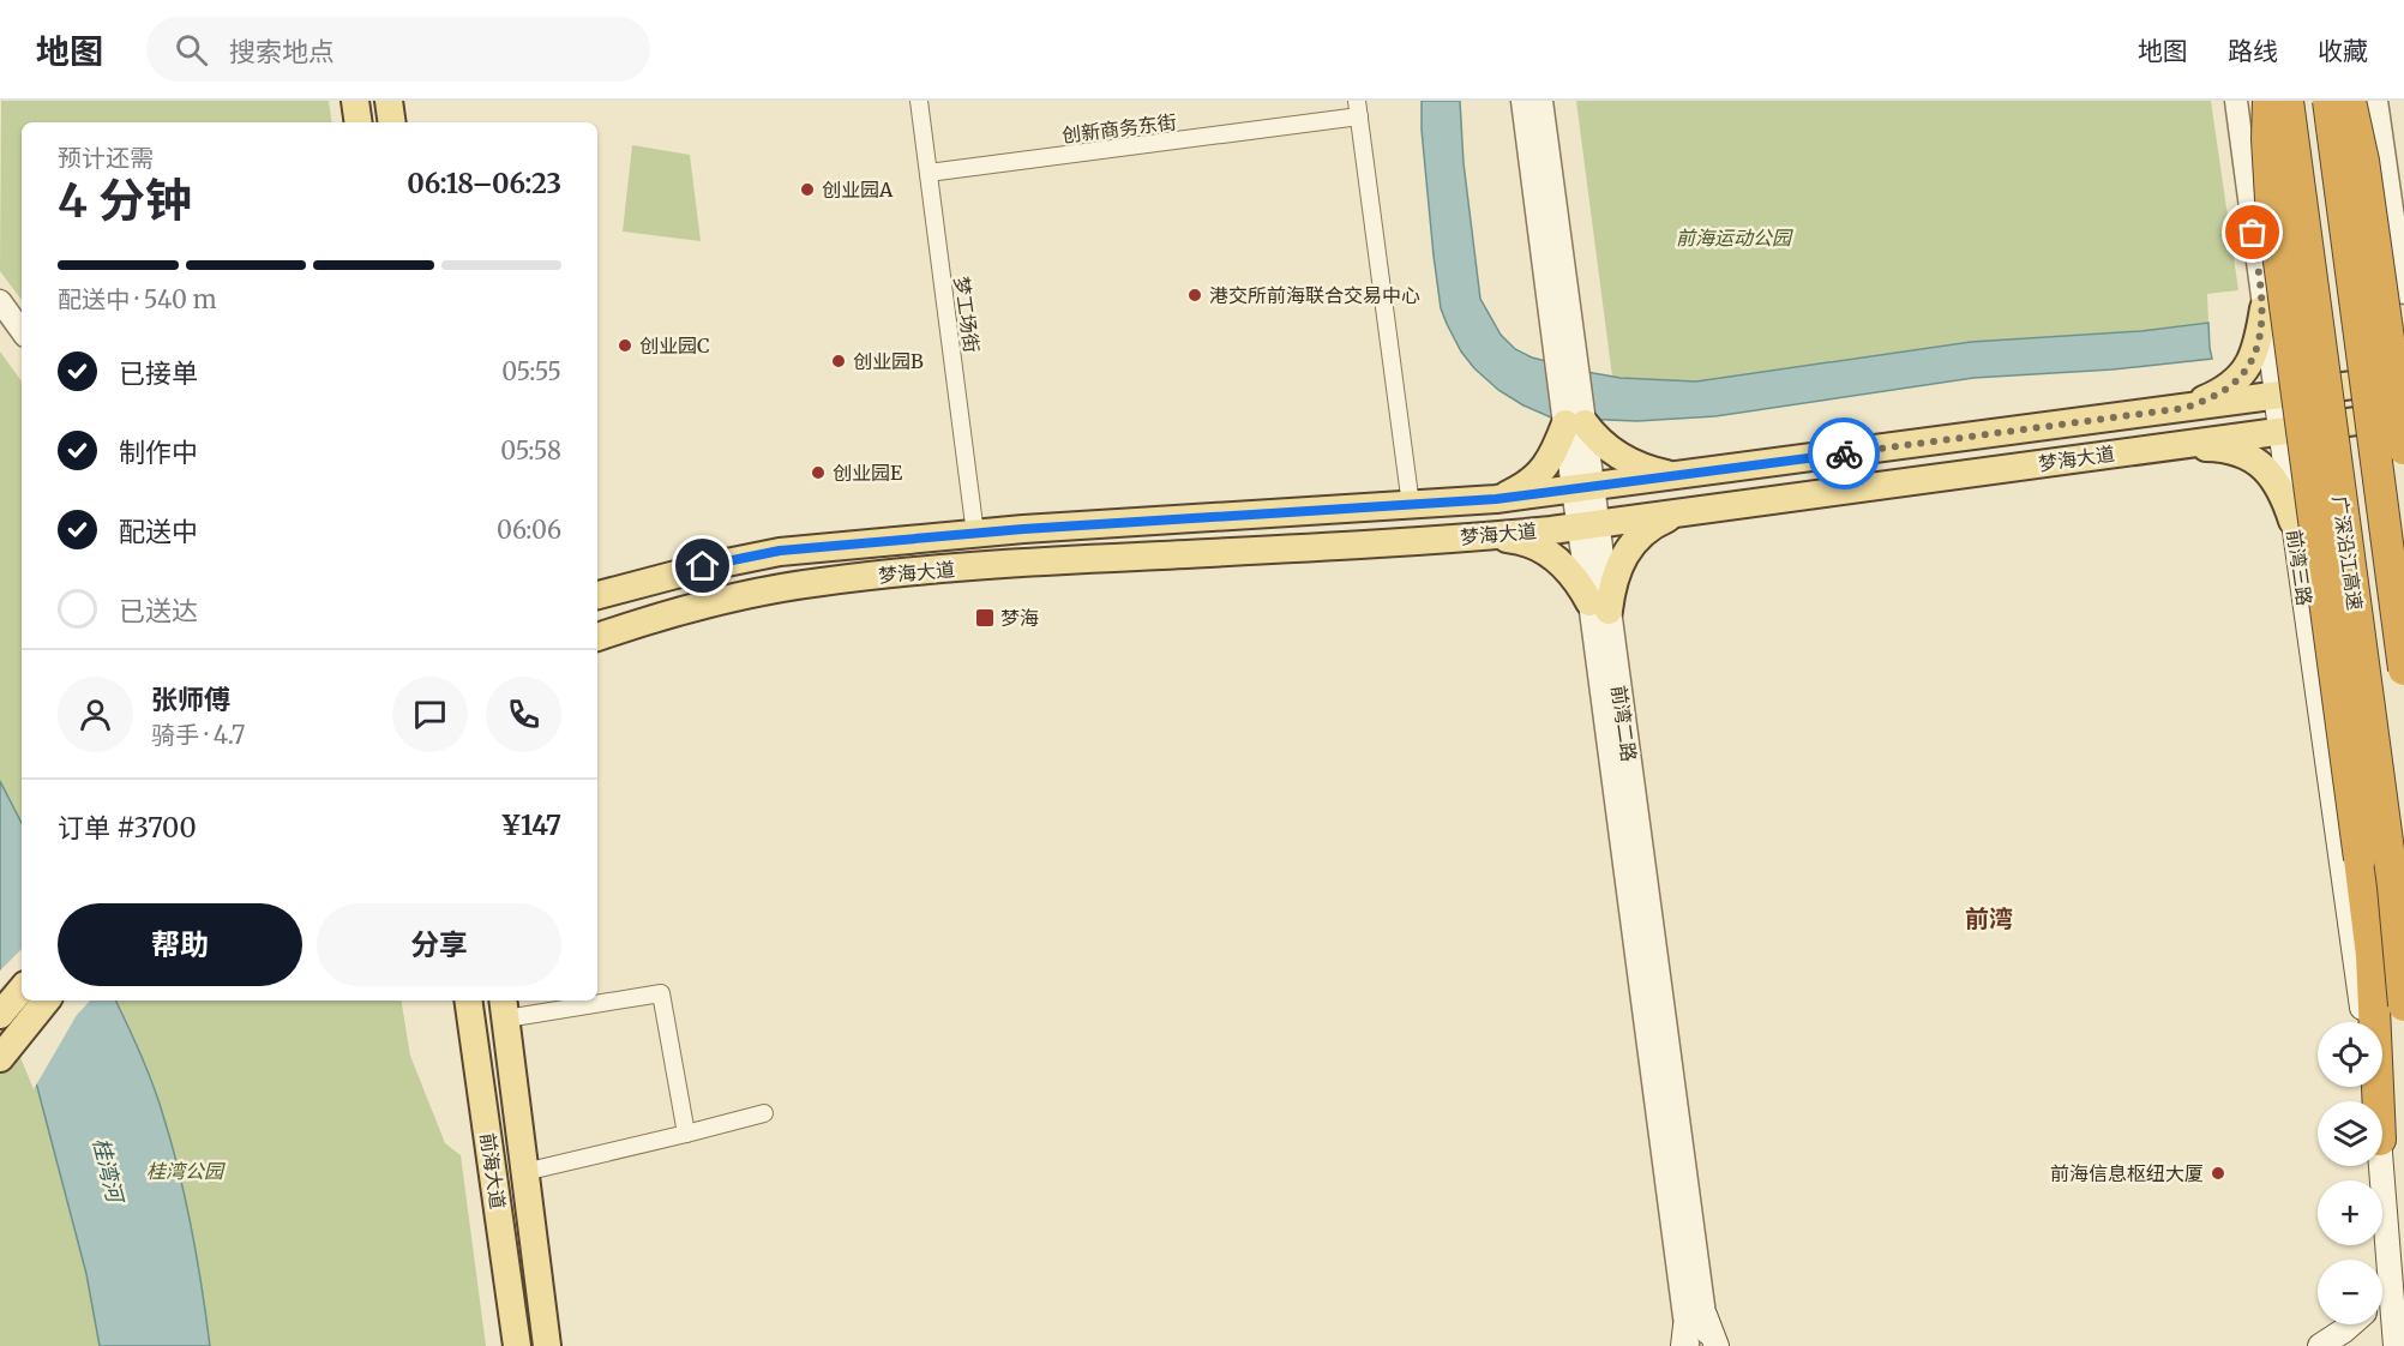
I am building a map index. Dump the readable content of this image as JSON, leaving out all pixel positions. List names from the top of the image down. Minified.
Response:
{"streets":{"highway":["广深沿江高速"],"main road":["梦海大道","前湾三路","前海大道"],"street":["创新商务东街","梦工场街","前湾二路"]},"crossings":[["创新商务东街","梦工场街"],["梦工场街","梦海大道"],["梦海大道","前湾三路"],["梦海大道","前湾二路"]],"districts":["前湾"],"water":["桂湾河"],"parks":["前海运动公园","桂湾公园"],"places":{"other":["创业园A","港交所前海联合交易中心","创业园C","创业园B","创业园E","前海信息枢纽大厦"],"transit":["梦海"]},"page":{"header":"地图","search":"搜索地点","nav":["地图","路线","收藏"],"heading":["4 分钟","预计还需","06:18–06:23"],"panel":["张师傅","骑手 · 4.7","订单 #3700","¥147"],"bar":"配送中 · 540 m","list":[["已接单","05:55"],["制作中","05:58"],["配送中","06:06"],"已送达"],"buttons":["帮助","分享"],"map_buttons":["+","−"]}}
